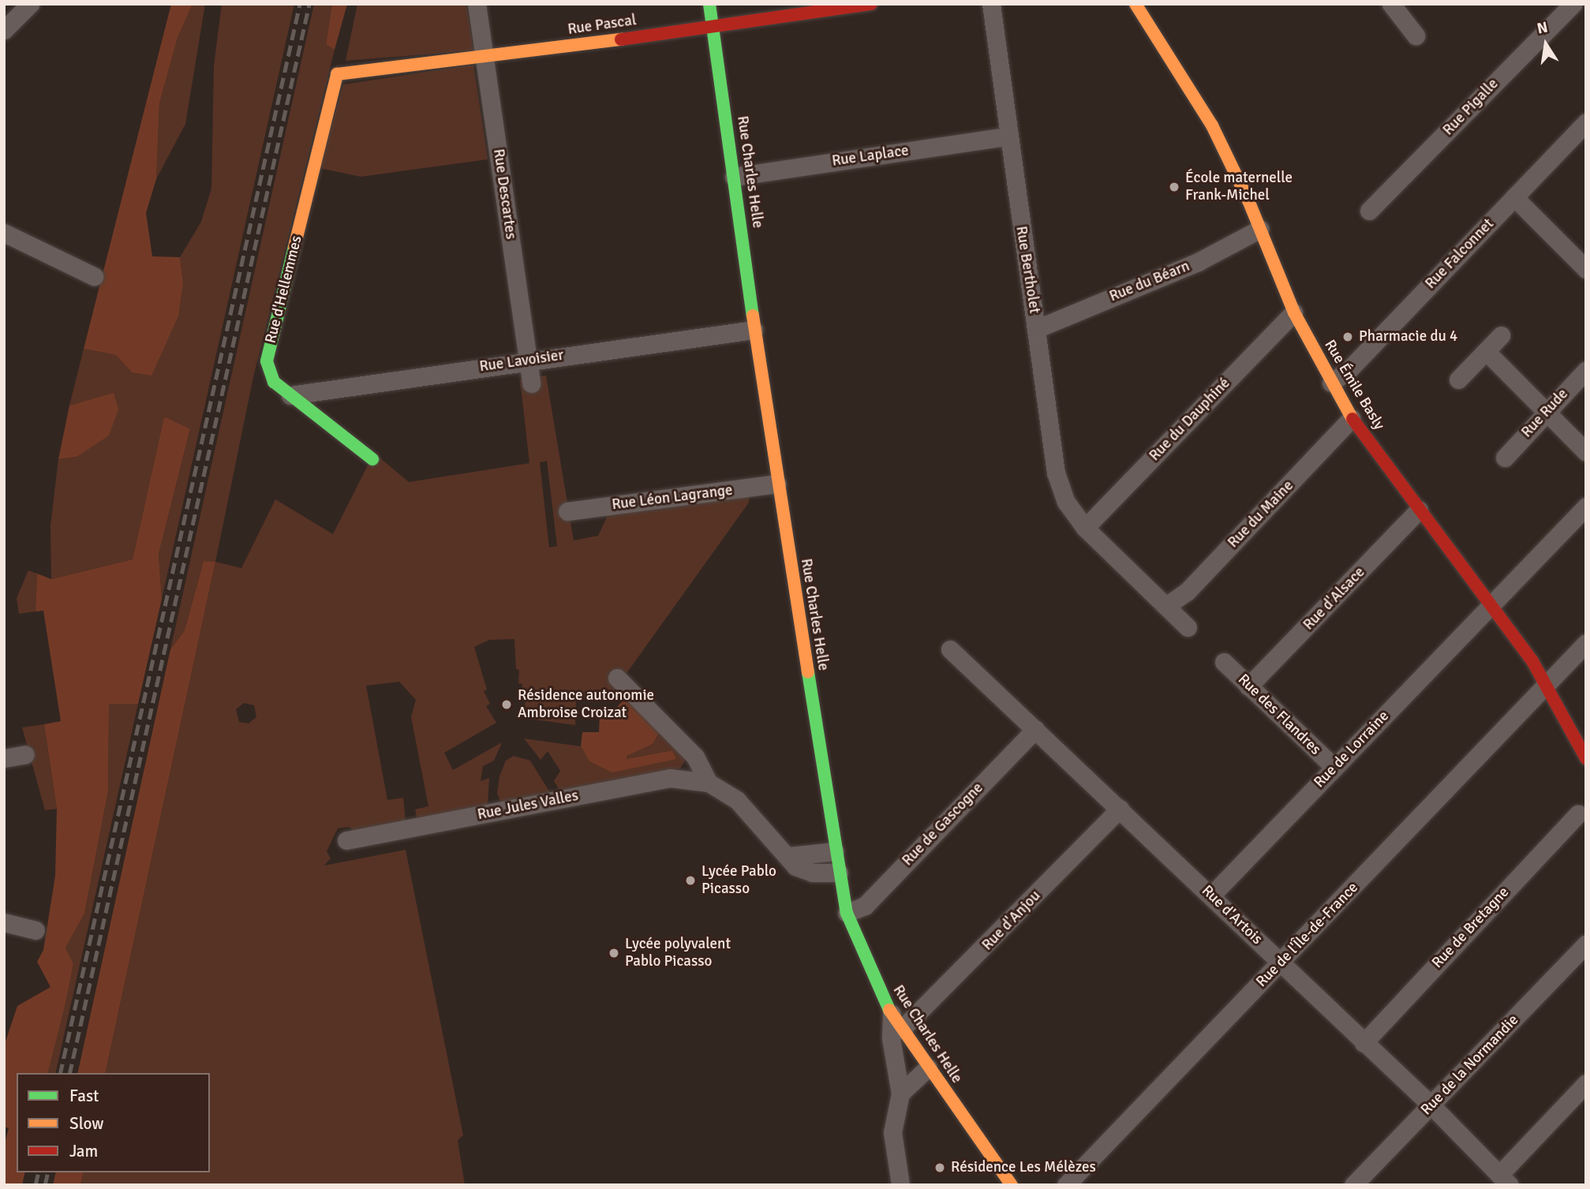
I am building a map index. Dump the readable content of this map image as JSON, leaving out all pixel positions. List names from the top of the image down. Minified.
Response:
{"streets":{"street":["Rue Pascal","Rue Pigalle","Rue Laplace","Rue Charles Helle","Rue Descartes","Rue Falconnet","Rue Bertholet","Rue du Béarn","Rue d'Hellemmes","Rue Lavoisier","Rue Émile Basly","Rue Rude","Rue du Dauphiné","Rue Léon Lagrange","Rue du Maine","Rue d'Alsace","Rue des Flandres","Rue de Lorraine","Rue Jules Valles","Rue de Gascogne","Rue d'Artois","Rue d'Anjou","Rue de Bretagne","Rue de l'Île-de-France","Rue de la Normandie"]},"crossings":[["Rue Pascal","Rue Charles Helle"],["Rue Pascal","Rue Descartes"],["Rue Pascal","Rue d'Hellemmes"],["Rue Laplace","Rue Charles Helle"],["Rue Laplace","Rue Bertholet"],["Rue Charles Helle","Rue Lavoisier"],["Rue Charles Helle","Rue Léon Lagrange"],["Rue Charles Helle","Rue de Gascogne"],["Rue Charles Helle","Rue d'Anjou"],["Rue Descartes","Rue Lavoisier"],["Rue Falconnet","Rue Émile Basly"],["Rue Bertholet","Rue du Béarn"],["Rue Bertholet","Rue du Dauphiné"],["Rue du Béarn","Rue Émile Basly"],["Rue d'Hellemmes","Rue Lavoisier"],["Rue Émile Basly","Rue du Dauphiné"],["Rue Émile Basly","Rue du Maine"],["Rue Émile Basly","Rue d'Alsace"],["Rue Émile Basly","Rue de Lorraine"],["Rue Émile Basly","Rue de l'Île-de-France"],["Rue d'Alsace","Rue des Flandres"],["Rue des Flandres","Rue de Lorraine"],["Rue de Lorraine","Rue d'Artois"],["Rue de Gascogne","Rue d'Artois"],["Rue d'Artois","Rue d'Anjou"],["Rue d'Artois","Rue de Bretagne"],["Rue d'Artois","Rue de l'Île-de-France"],["Rue d'Artois","Rue de la Normandie"]],"places":["École maternelle Frank-Michel","Pharmacie du 4","Résidence autonomie Ambroise Croizat","Lycée Pablo Picasso","Lycée polyvalent Pablo Picasso","Résidence Les Mélèzes"],"legend":["Fast","Slow","Jam"],"north":"top"}
